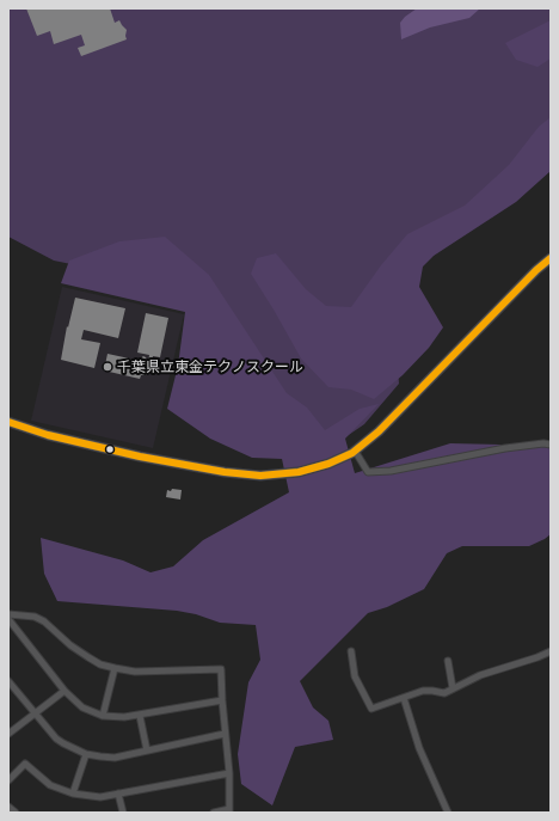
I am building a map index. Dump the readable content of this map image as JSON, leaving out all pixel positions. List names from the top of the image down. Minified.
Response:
{"places":["千葉県立東金テクノスクール"]}
